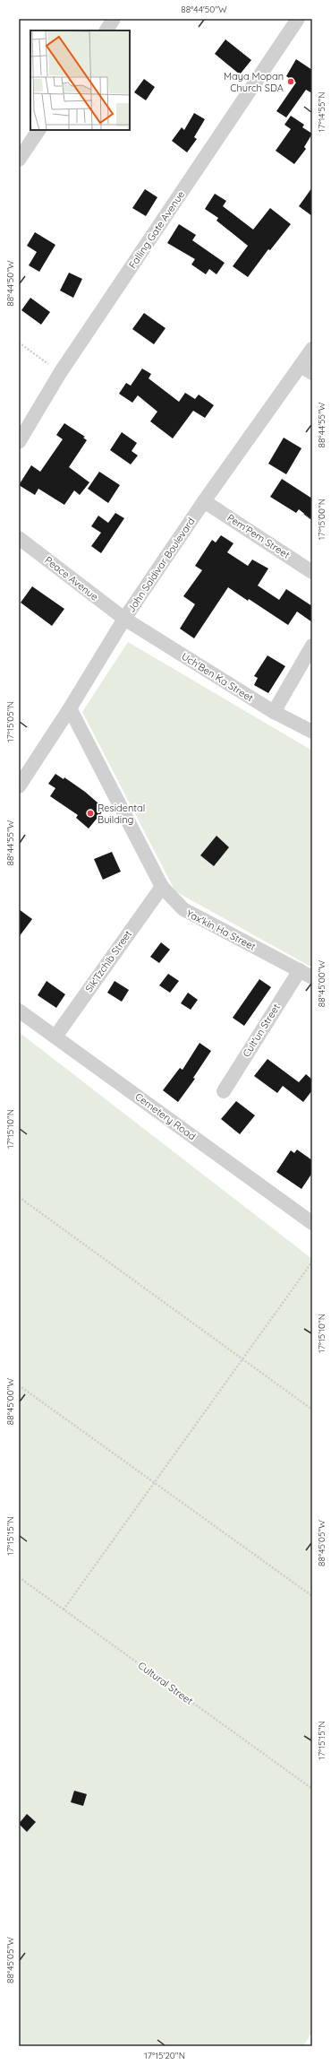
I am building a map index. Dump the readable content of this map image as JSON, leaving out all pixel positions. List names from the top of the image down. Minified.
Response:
{"streets":{"street":["Falling Gate Avenue","Pem'Pem Street","John Saldivar Boulevard","Peace Avenue","Uch'Ben Ka Street","Yax'kin Ha Street","Sik'Tzchib Street","Cult'un Street","Cemetery Road"],"path":["Cultural Street"]},"crossings":[["Pem'Pem Street","John Saldivar Boulevard"],["John Saldivar Boulevard","Peace Avenue"],["John Saldivar Boulevard","Uch'Ben Ka Street"],["John Saldivar Boulevard","Yax'kin Ha Street"],["Peace Avenue","Uch'Ben Ka Street"],["Yax'kin Ha Street","Sik'Tzchib Street"],["Yax'kin Ha Street","Cult'un Street"],["Sik'Tzchib Street","Cemetery Road"]],"places":["Maya Mopan Church SDA","Residental Building"],"coordinates":["88°44'50\"W","17°14'55\"N","88°44'55\"W","17°15'00\"N","17°15'05\"N","88°45'00\"W","17°15'10\"N","17°15'15\"N","88°45'05\"W","17°15'20\"N"]}
